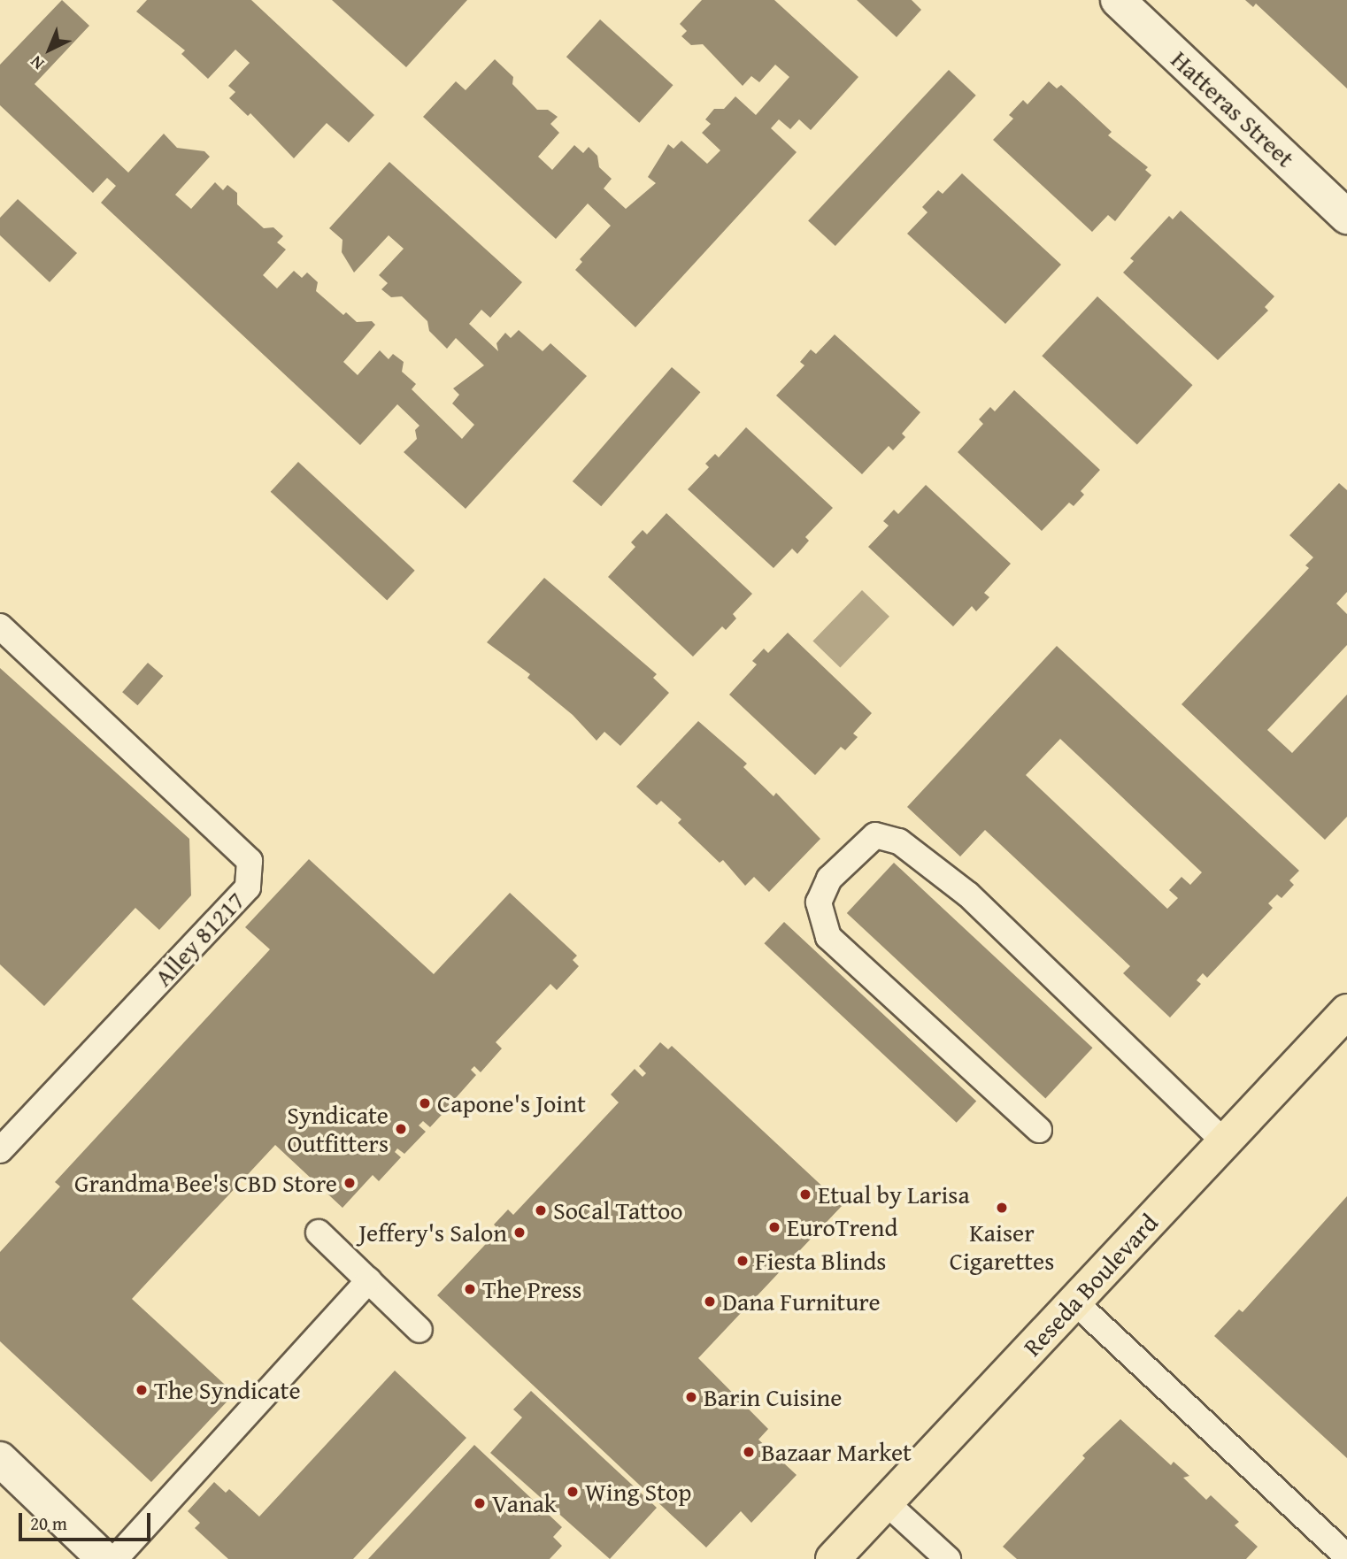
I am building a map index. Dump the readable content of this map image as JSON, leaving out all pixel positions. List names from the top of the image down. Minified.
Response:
{"streets":{"main road":["Reseda Boulevard"],"street":["Hatteras Street"],"lane":["Alley 81217"]},"places":["Capone's Joint","Syndicate Outfitters","Grandma Bee's CBD Store","Etual by Larisa","Kaiser Cigarettes","SoCal Tattoo","EuroTrend","Jeffery's Salon","Fiesta Blinds","The Press","Dana Furniture","The Syndicate","Barin Cuisine","Bazaar Market","Wing Stop","Vanak"],"scale_bar":"20 m","north":"bottom left"}
